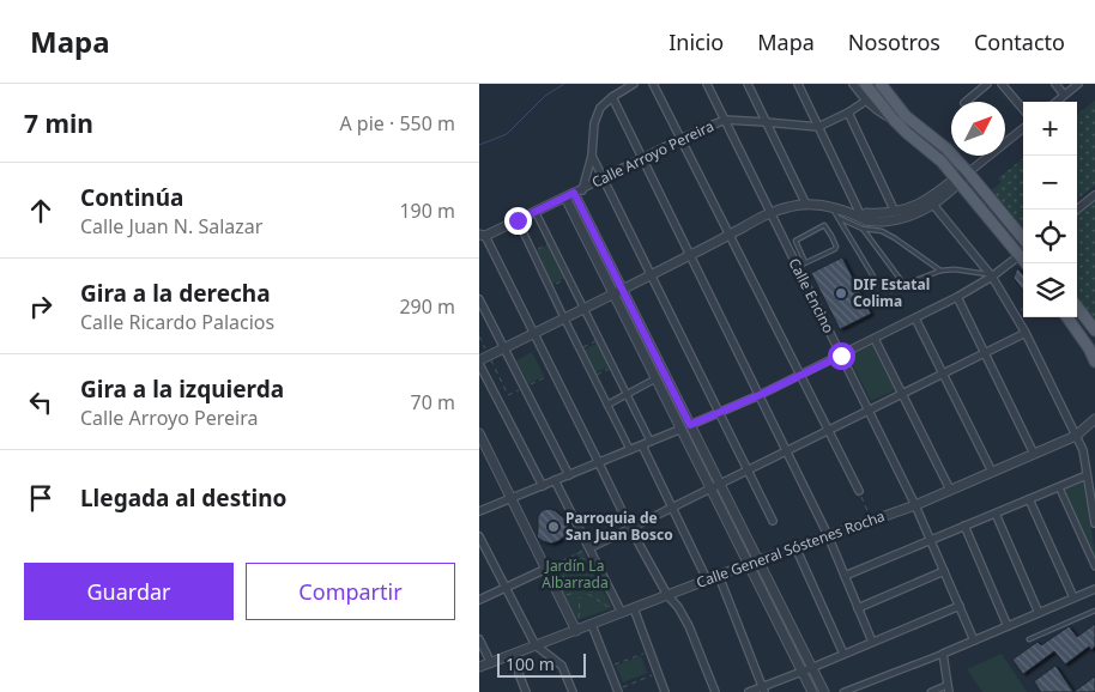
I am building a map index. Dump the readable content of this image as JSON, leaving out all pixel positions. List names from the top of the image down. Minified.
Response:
{"streets":{"street":["Calle Arroyo Pereira","Calle Encino","Calle General Sóstenes Rocha"]},"crossings":[["Calle Arroyo Pereira","Calle Encino"],["Calle Encino","Calle General Sóstenes Rocha"]],"parks":["Jardín La Albarrada"],"places":["DIF Estatal Colima","Parroquia de San Juan Bosco"],"scale_bar":"100 m","north":"top right","page":{"header":"Mapa","nav":["Inicio","Mapa","Nosotros","Contacto"],"heading":["7 min","A pie · 550 m"],"map_buttons":["+","−"],"list":[["Continúa","Calle Juan N. Salazar","190 m"],["Gira a la derecha","Calle Ricardo Palacios","290 m"],["Gira a la izquierda","Calle Arroyo Pereira","70 m"],"Llegada al destino"],"buttons":["Guardar","Compartir"],"scale":"100 m"}}
